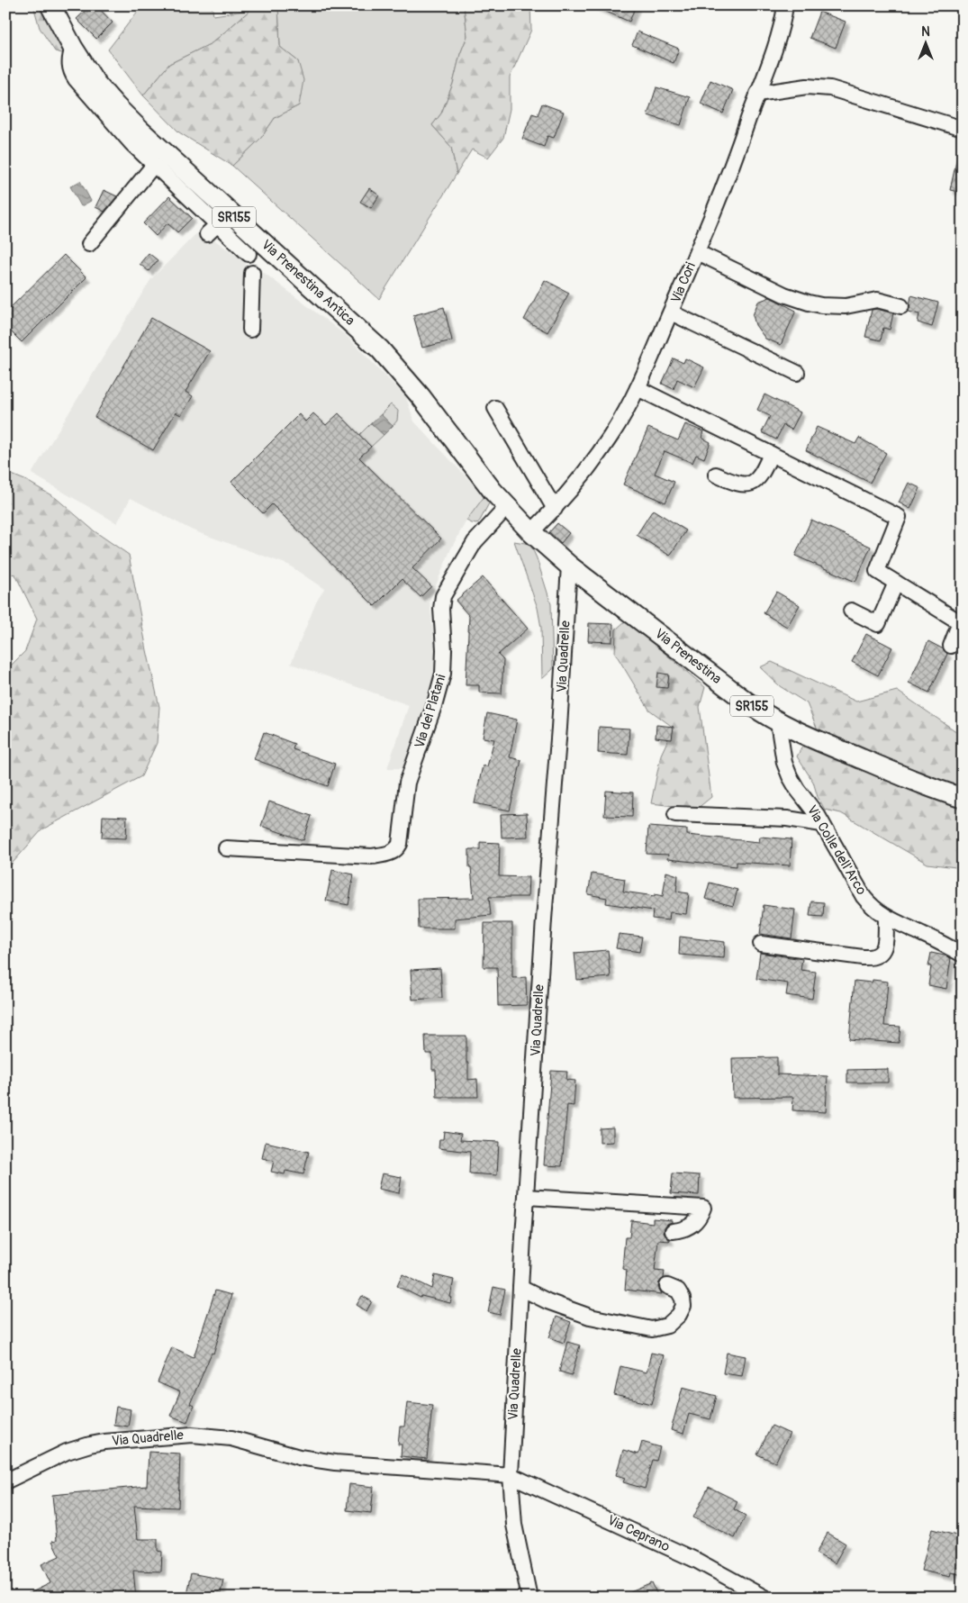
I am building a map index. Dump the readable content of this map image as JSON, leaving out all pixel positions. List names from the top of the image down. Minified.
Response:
{"streets":{"main road":["SR155","Via Prenestina Antica","Via Prenestina"],"street":["Via Cori","Via Quadrelle","Via dei Platani","Via Colle dell'Arco","Via Ceprano"]},"crossings":[["SR155","Via Prenestina Antica"],["SR155","Via Cori"],["SR155","Via Quadrelle"],["SR155","Via Prenestina"],["SR155","Via dei Platani"],["Via Prenestina Antica","Via dei Platani"],["Via Quadrelle","Via Prenestina"],["Via Quadrelle","Via Ceprano"],["Via Prenestina","Via Colle dell'Arco"]],"north":"top"}
